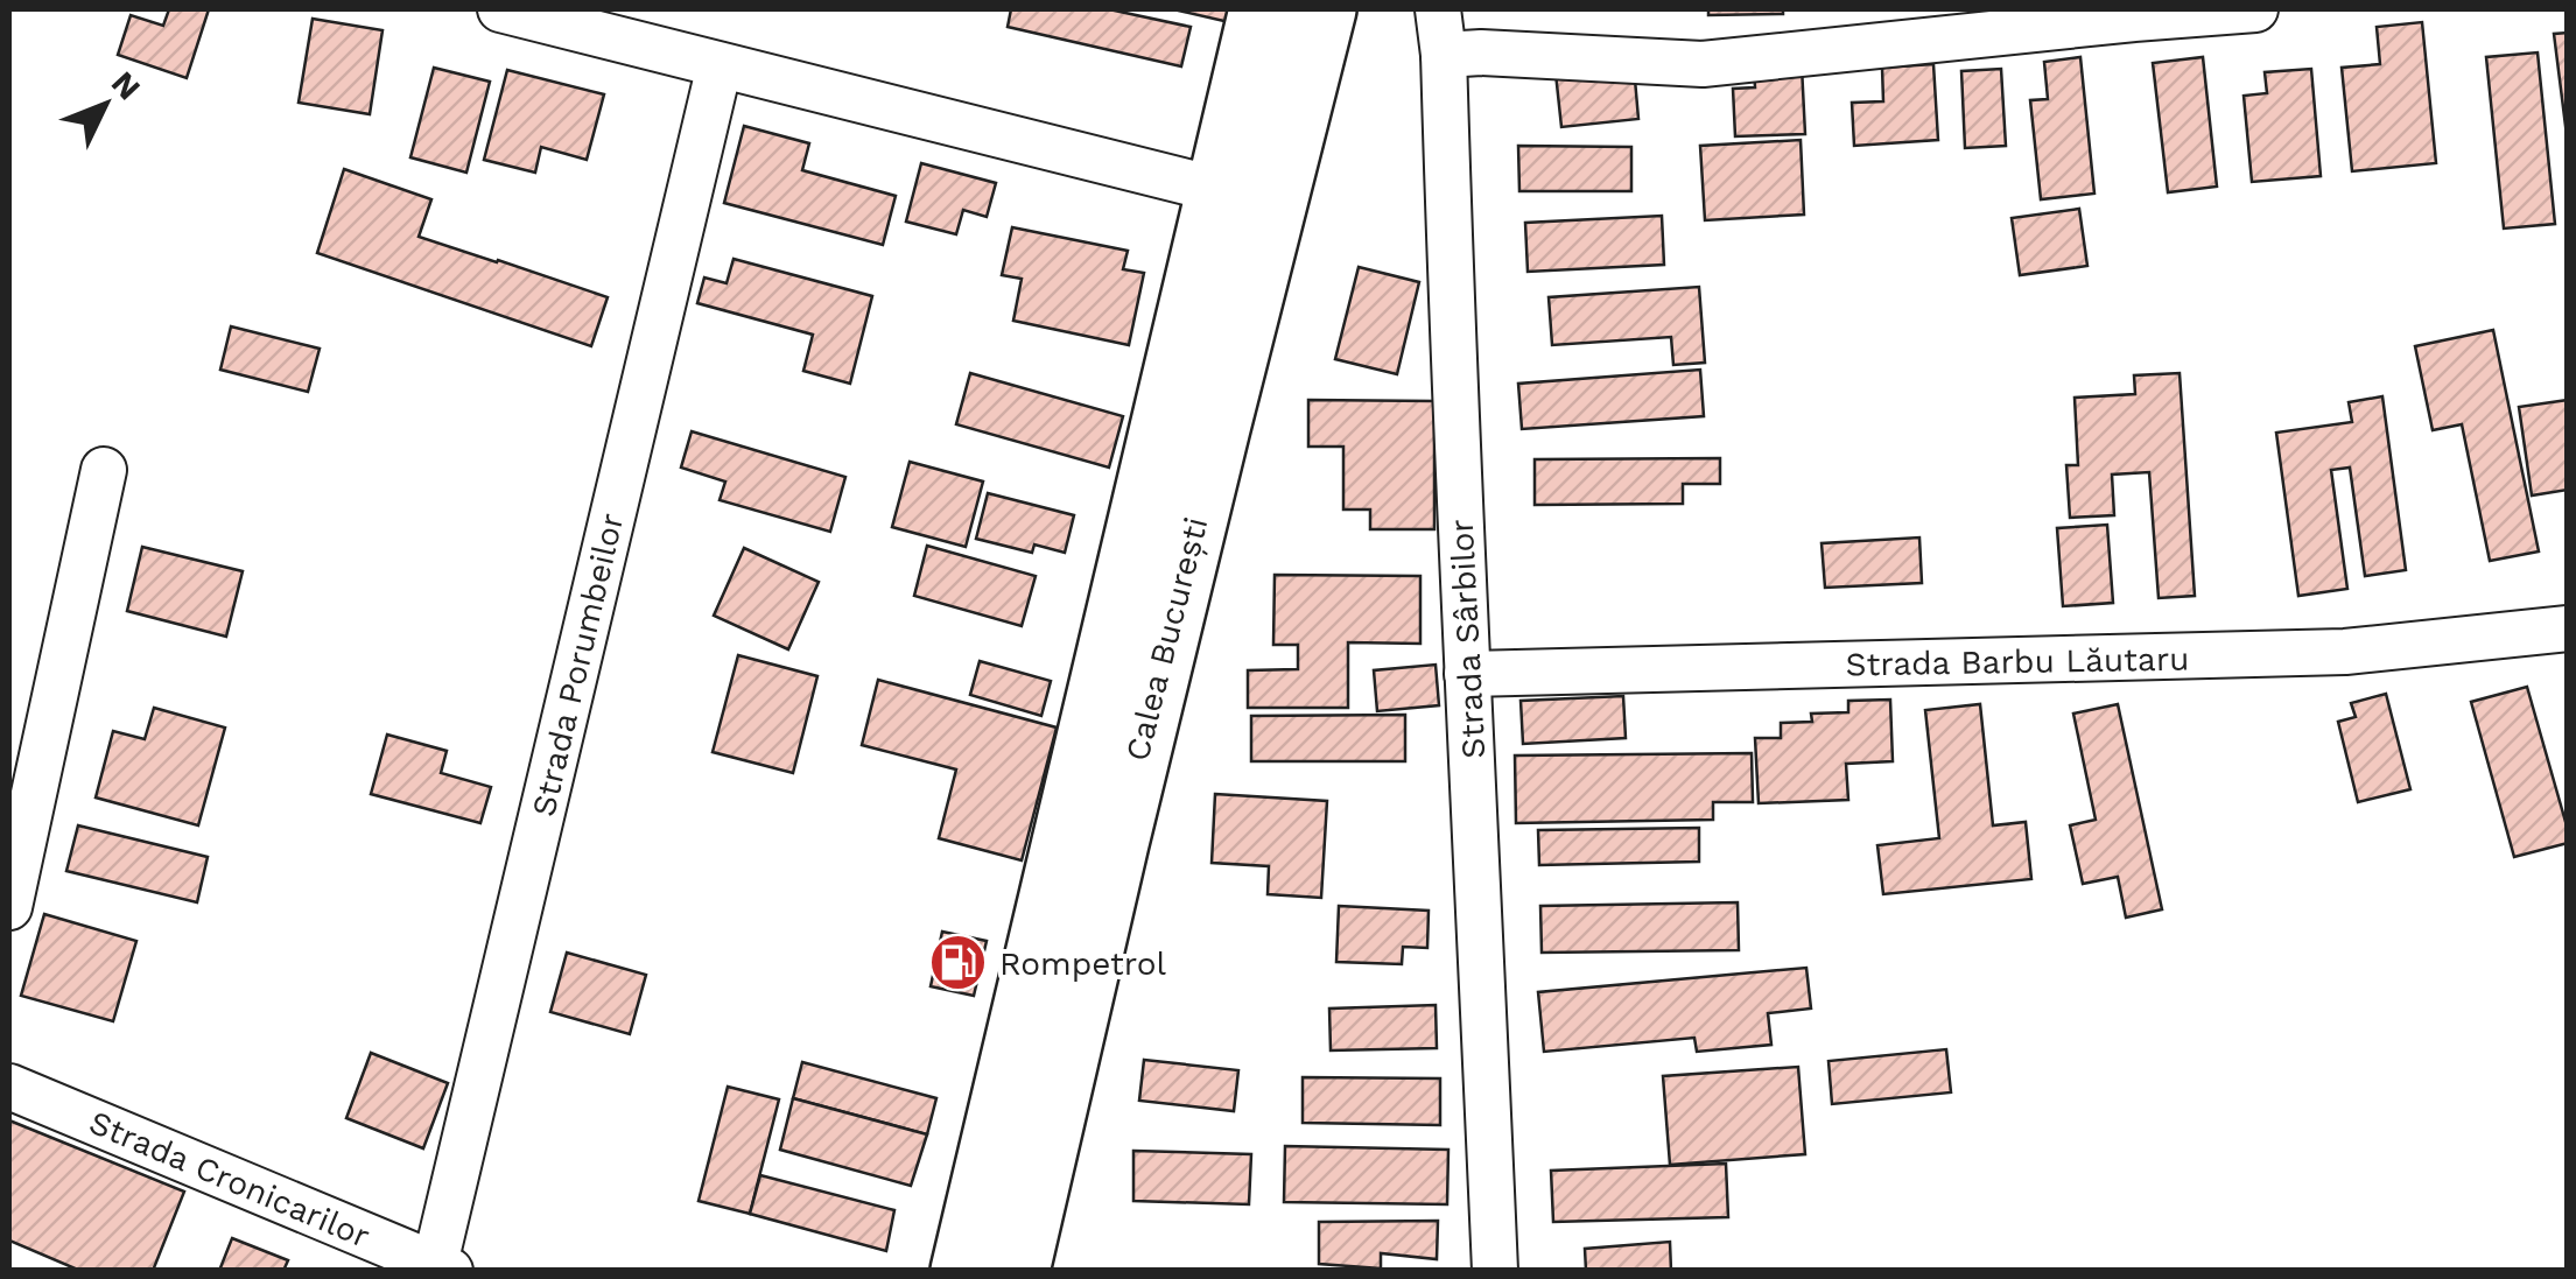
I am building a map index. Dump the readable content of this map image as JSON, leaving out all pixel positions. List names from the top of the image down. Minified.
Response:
{"streets":{"main road":["Calea București"],"street":["Strada Sârbilor","Strada Barbu Lăutaru","Strada Porumbeilor","Strada Cronicarilor"]},"crossings":[["Strada Sârbilor","Strada Barbu Lăutaru"],["Strada Porumbeilor","Strada Cronicarilor"]],"places":{"fuel station":["Rompetrol"]},"north":"top right"}
